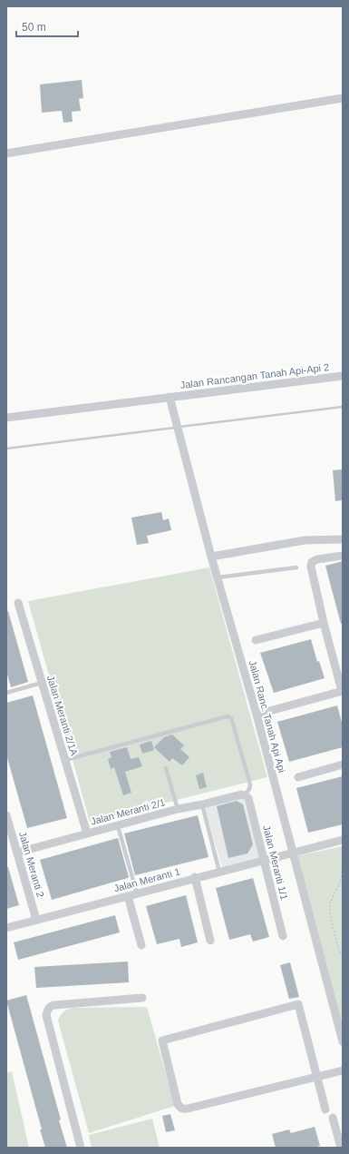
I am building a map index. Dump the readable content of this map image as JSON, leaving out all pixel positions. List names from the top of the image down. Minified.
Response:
{"streets":{"street":["Jalan Rancangan Tanah Api-Api 2","Jalan Meranti 2/1A","Jalan Ranc. Tanah Api Api","Jalan Meranti 2/1","Jalan Meranti 1/1","Jalan Meranti 2","Jalan Meranti 1"]},"crossings":[["Jalan Rancangan Tanah Api-Api 2","Jalan Ranc. Tanah Api Api"],["Jalan Meranti 2/1A","Jalan Meranti 2/1"],["Jalan Ranc. Tanah Api Api","Jalan Meranti 1"],["Jalan Meranti 2/1","Jalan Meranti 1/1"],["Jalan Meranti 2/1","Jalan Meranti 2"],["Jalan Meranti 1/1","Jalan Meranti 1"],["Jalan Meranti 2","Jalan Meranti 1"]],"scale_bar":"50 m"}
